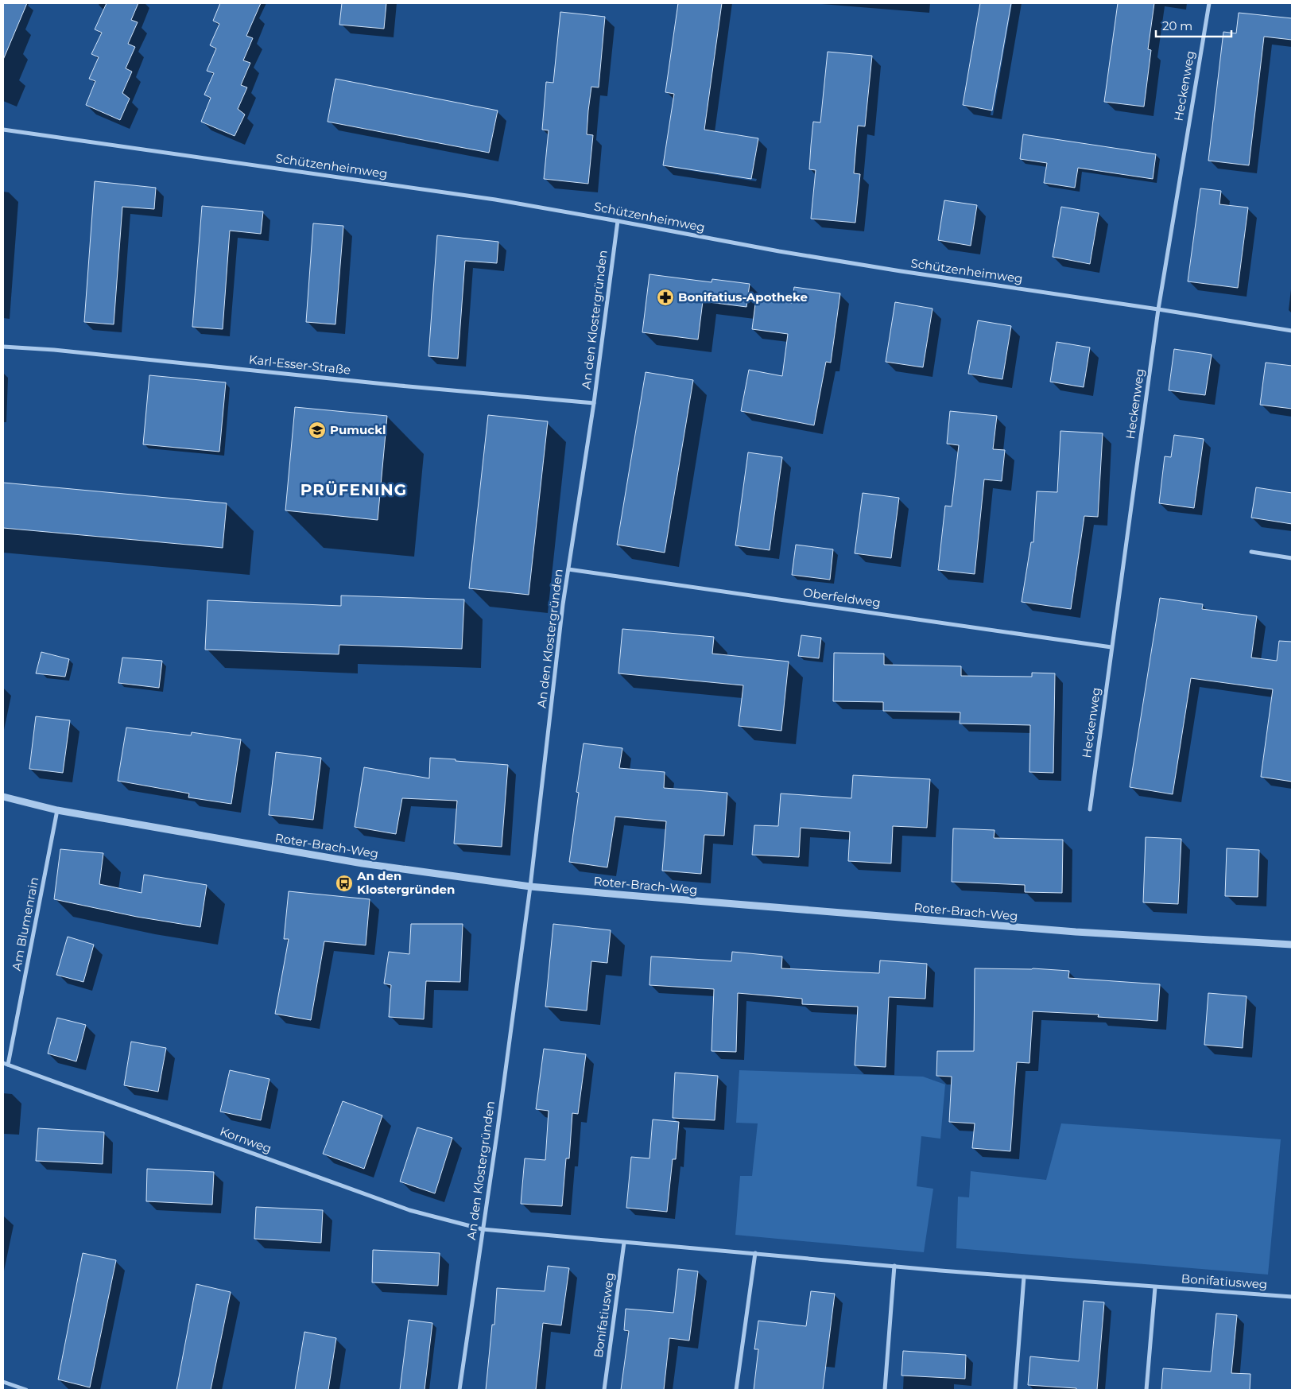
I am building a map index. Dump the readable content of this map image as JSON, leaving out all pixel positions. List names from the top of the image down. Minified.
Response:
{"streets":{"street":["Heckenweg","Schützenheimweg","An den Klostergründen","Karl-Esser-Straße","Oberfeldweg","Roter-Brach-Weg","Am Blumenrain","Kornweg","Bonifatiusweg"]},"crossings":[["Heckenweg","Schützenheimweg"],["Heckenweg","Oberfeldweg"],["Schützenheimweg","An den Klostergründen"],["An den Klostergründen","Karl-Esser-Straße"],["An den Klostergründen","Oberfeldweg"],["An den Klostergründen","Roter-Brach-Weg"],["An den Klostergründen","Kornweg"],["An den Klostergründen","Bonifatiusweg"],["Roter-Brach-Weg","Am Blumenrain"],["Am Blumenrain","Kornweg"],["Kornweg","Bonifatiusweg"]],"districts":["PRÜFENING"],"places":{"pharmacy":["Bonifatius-Apotheke"],"school or university":["Pumuckl"],"bus stop":["An den Klostergründen"]},"scale_bar":"20 m"}
